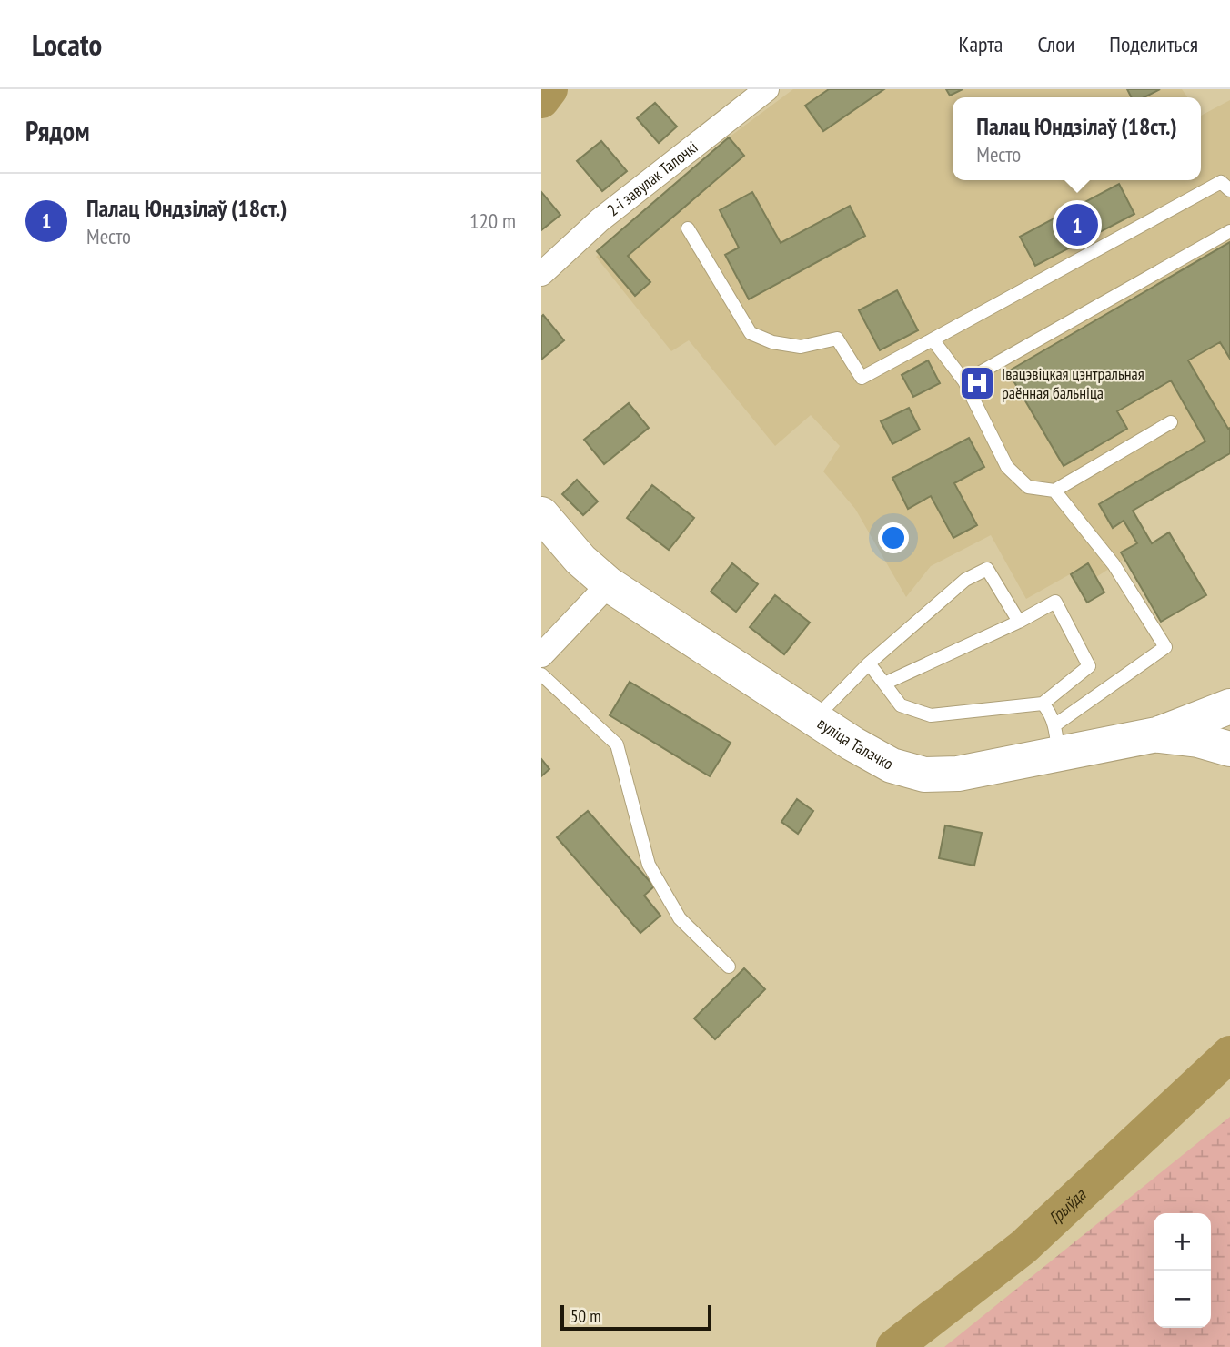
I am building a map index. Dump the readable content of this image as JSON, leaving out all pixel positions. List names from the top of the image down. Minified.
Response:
{"streets":{"street":["2-і завулак Талочкі","вуліца Талачко"]},"water":["Грыўда"],"places":{"hospital":["Івацэвіцкая цэнтральная раённая бальніца"]},"scale_bar":"50 m","page":{"header":"Locato","nav":["Карта","Слои","Поделиться"],"heading":"Рядом","popup":["Палац Юндзілаў (18ст.)","Место"],"list":[{"mark":"1","name":"Палац Юндзілаў (18ст.)","note":"Место","value":"120 m"}],"pins":"1","map_buttons":["+","−"],"scale":"50 m"}}
